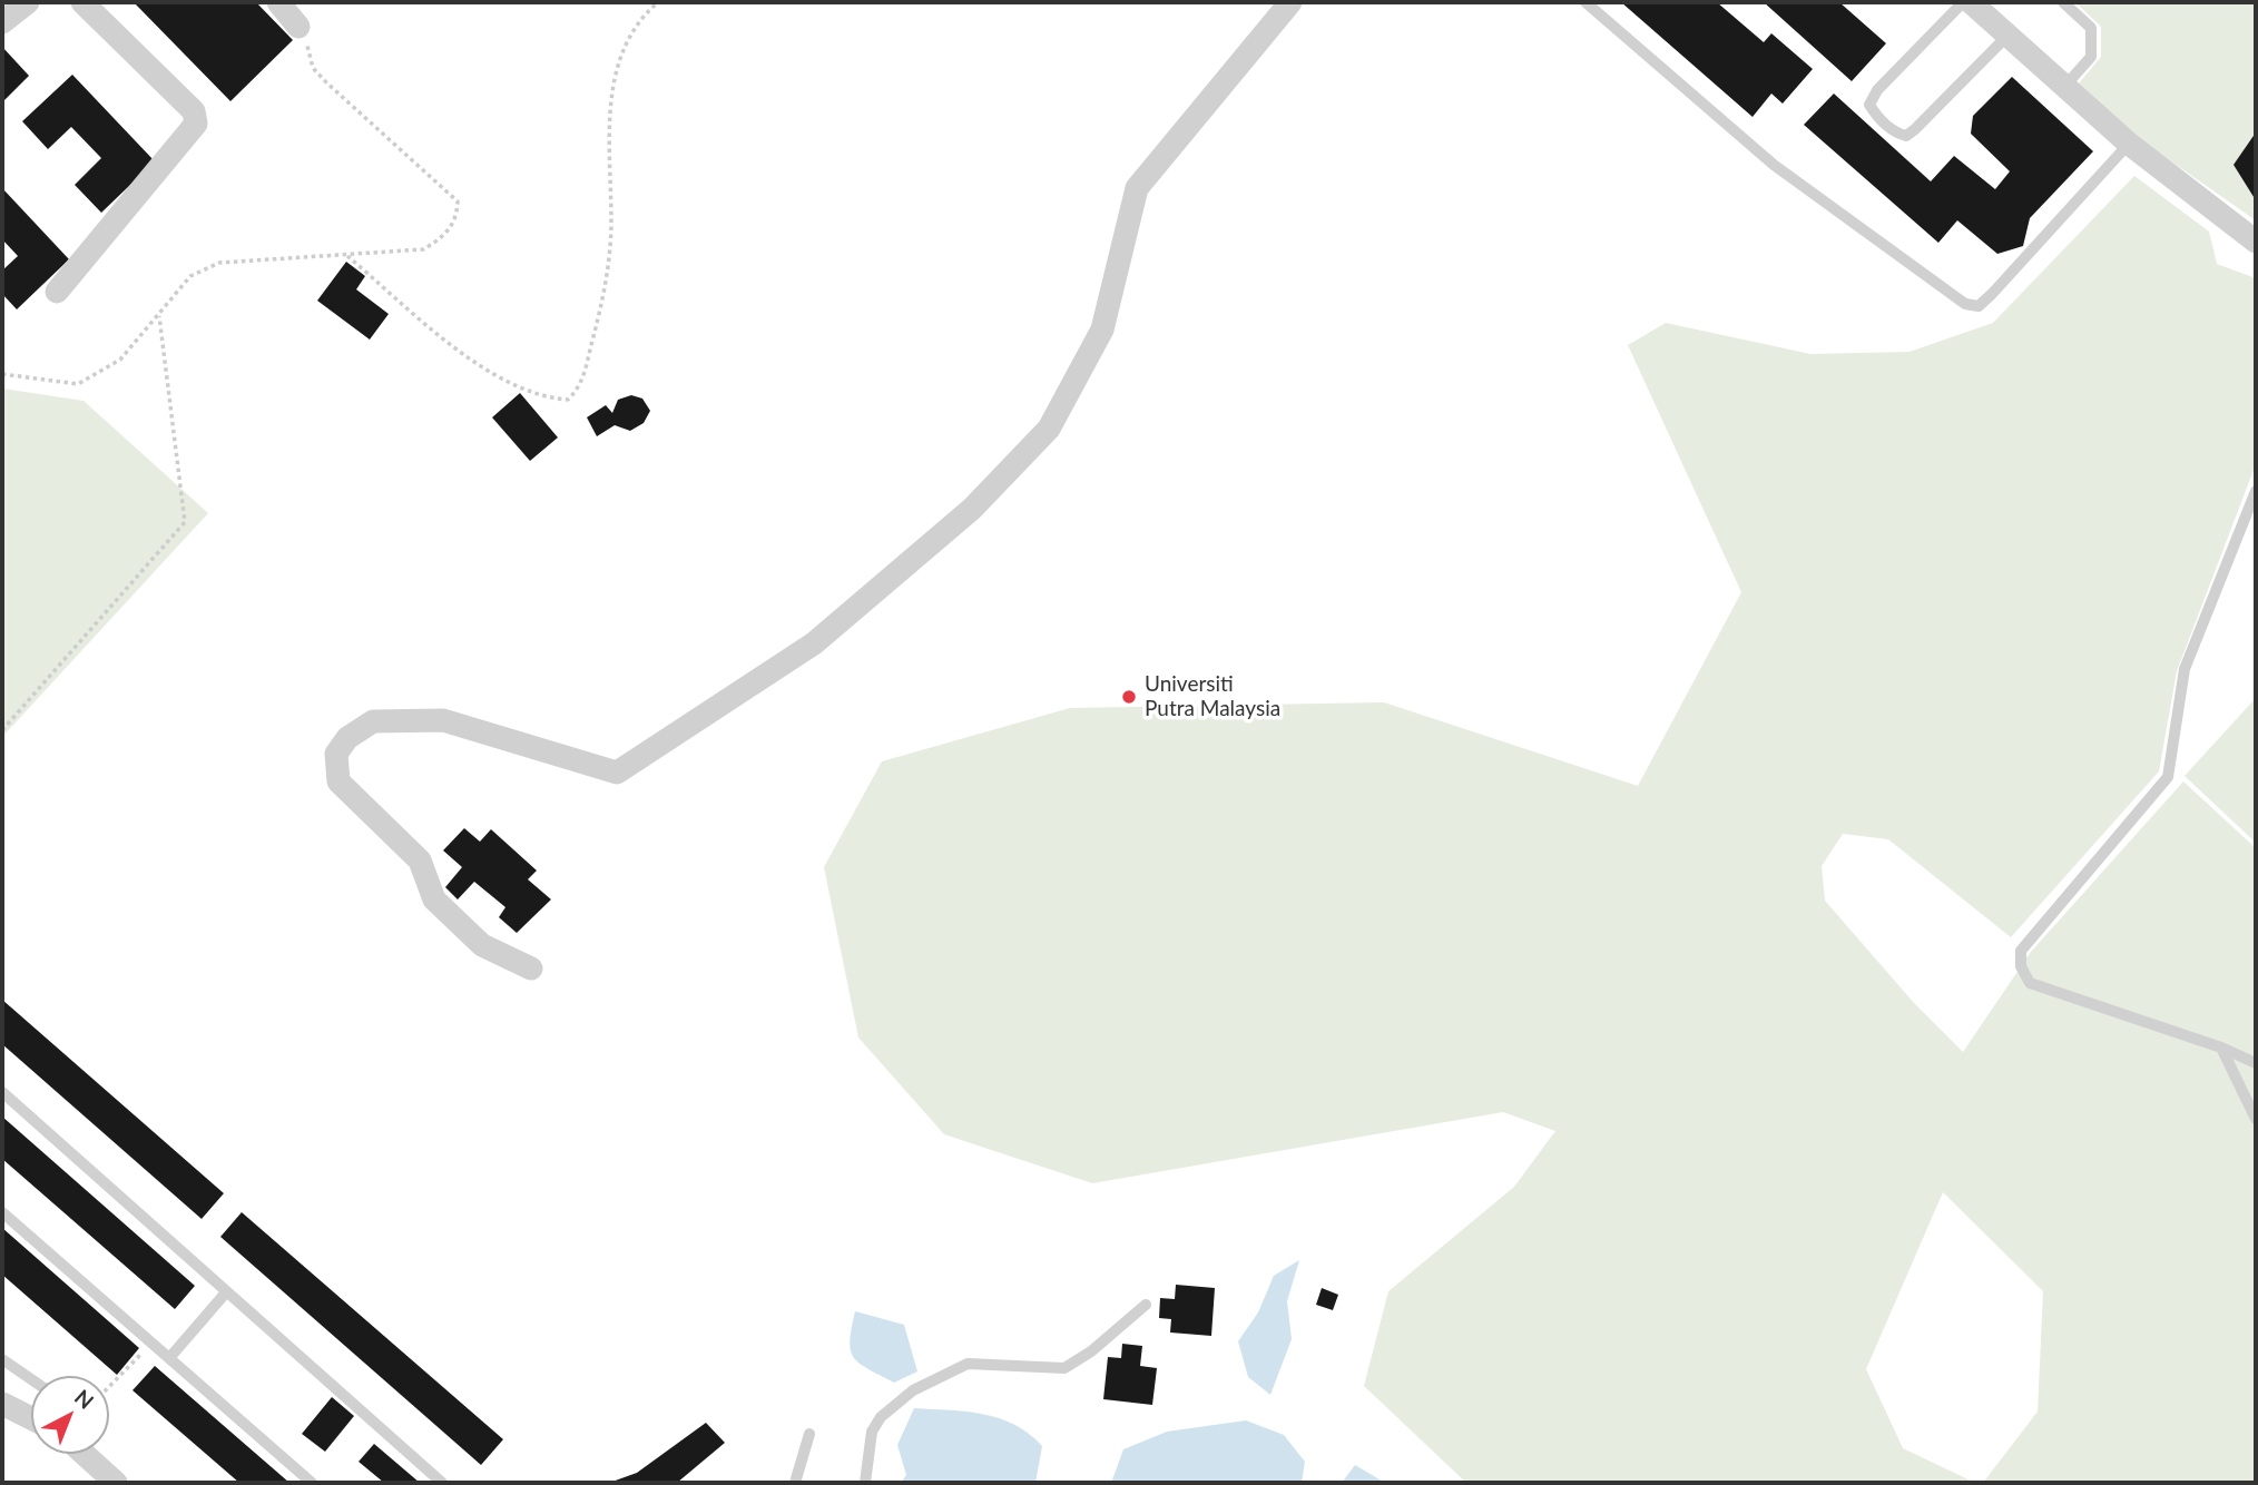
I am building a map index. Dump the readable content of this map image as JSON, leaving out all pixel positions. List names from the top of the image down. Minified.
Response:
{"places":["Universiti Putra Malaysia"],"north":"top right"}
